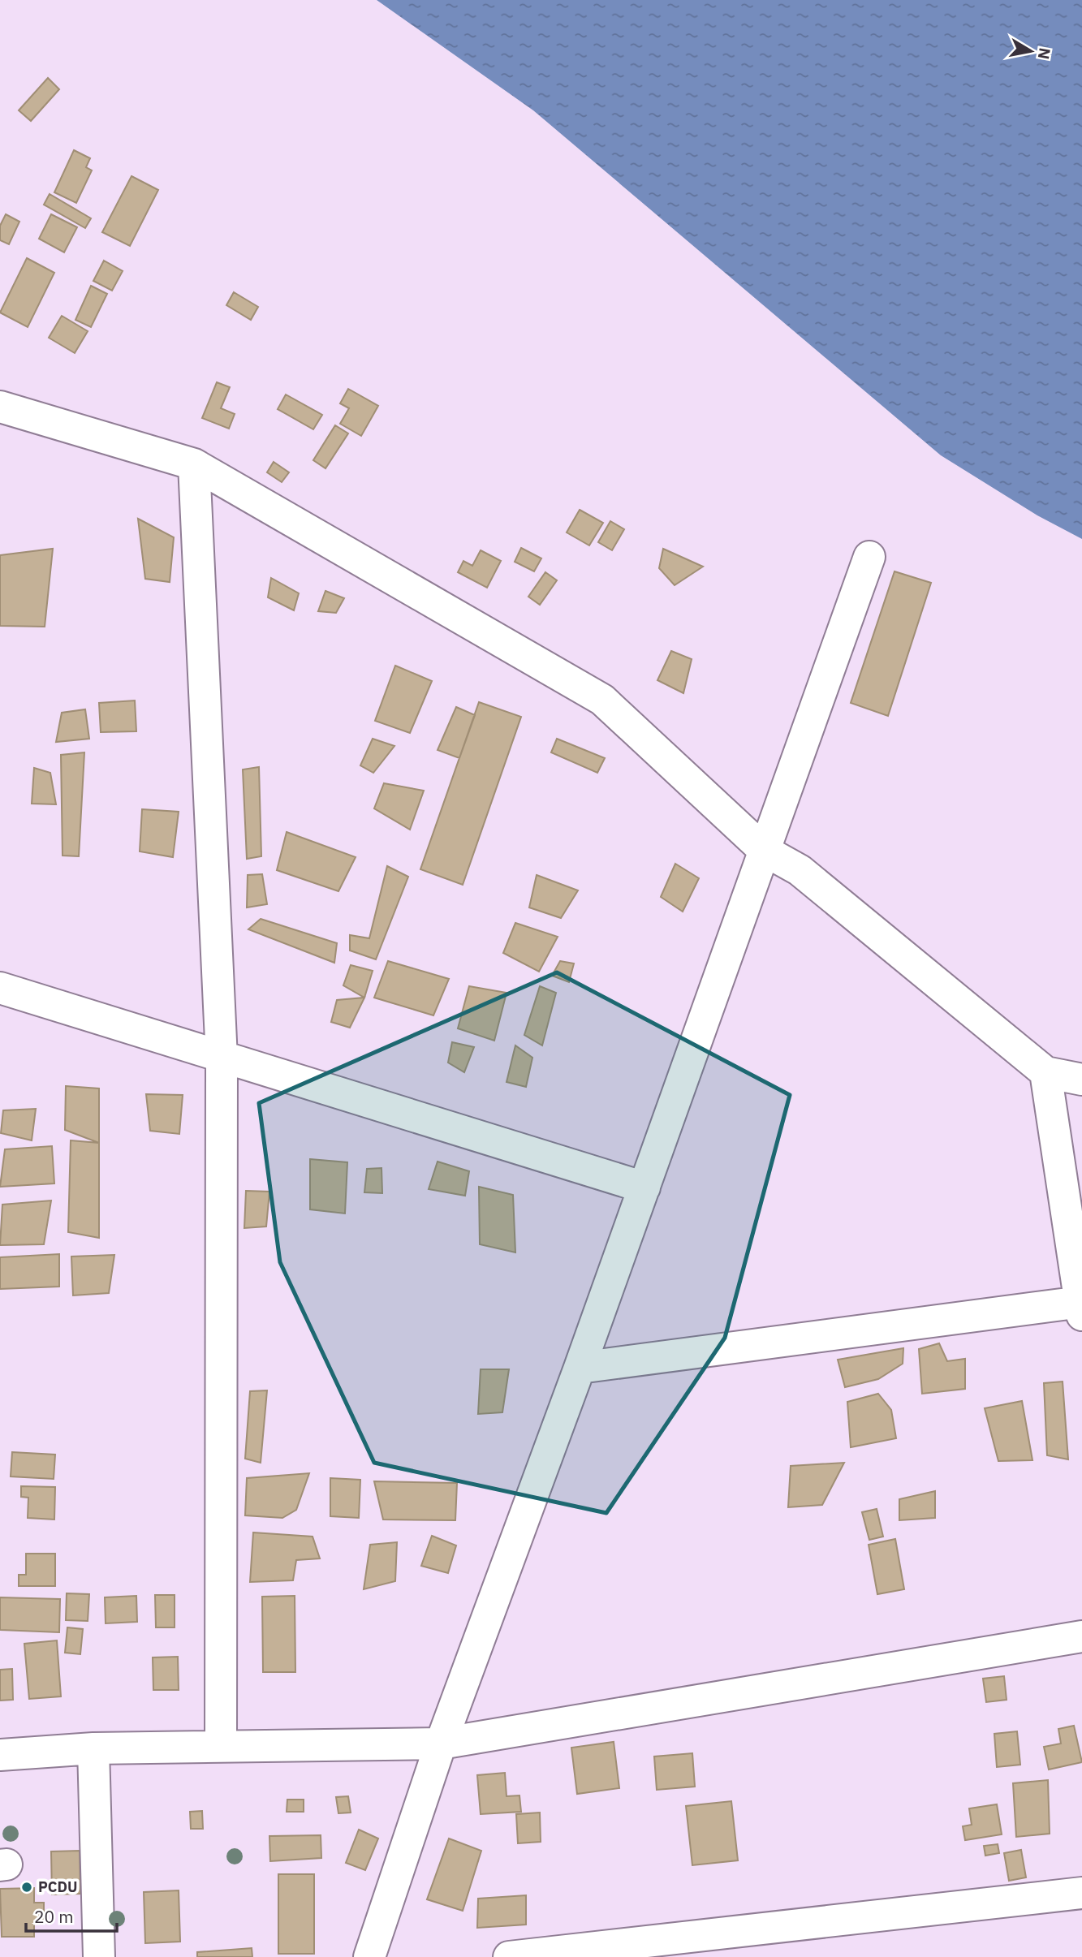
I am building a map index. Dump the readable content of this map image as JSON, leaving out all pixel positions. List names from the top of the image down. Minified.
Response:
{"places":["PCDU"],"scale_bar":"20 m","north":"right"}
